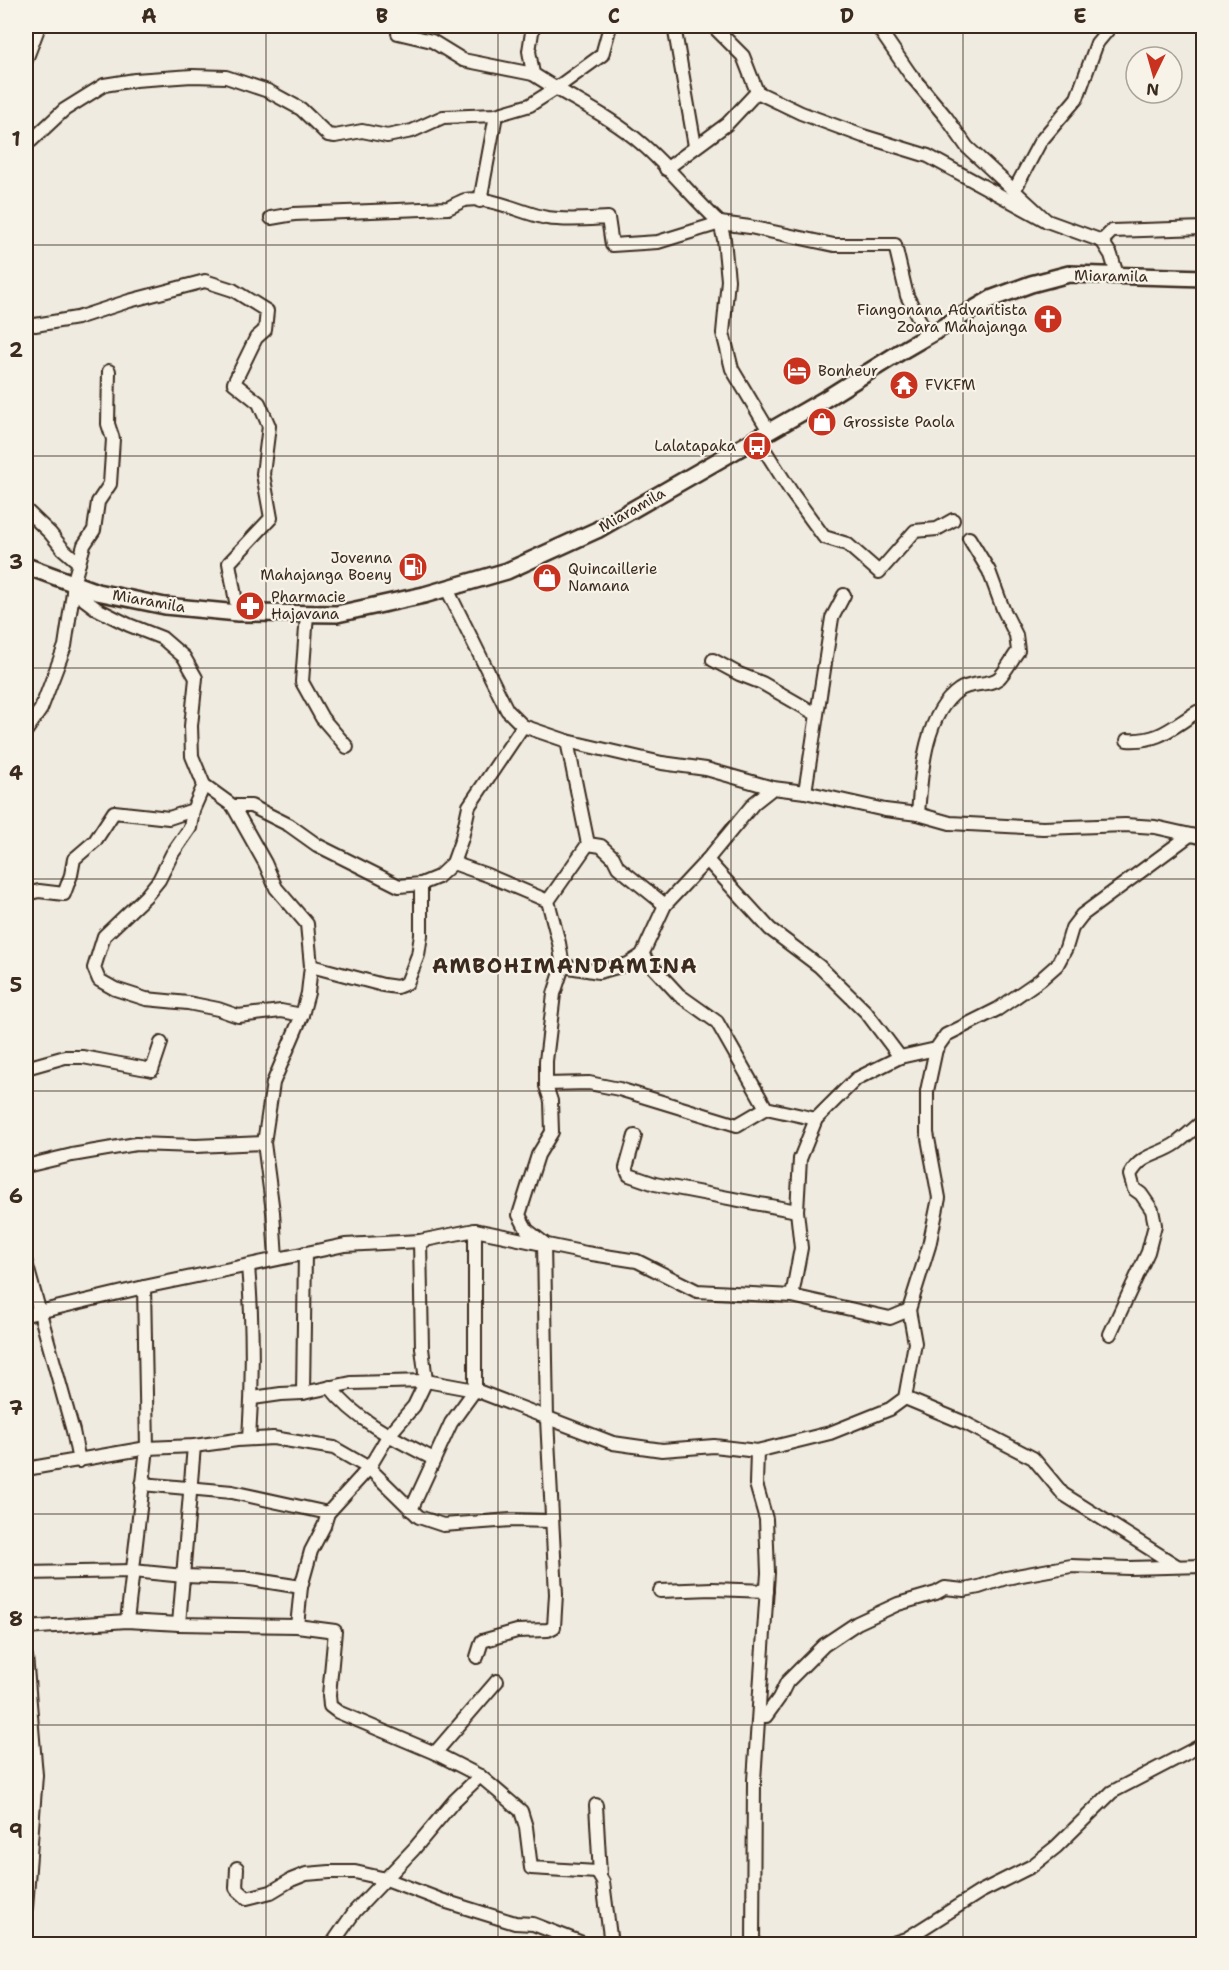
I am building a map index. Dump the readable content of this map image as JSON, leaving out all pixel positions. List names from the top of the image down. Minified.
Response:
{"streets":{"main road":["Miaramila"]},"districts":["AMBOHIMANDAMINA"],"places":{"church":["Fiangonana Advantista Zoara Mahajanga"],"hotel":["Bonheur"],"temple":["FVKFM"],"shop":["Grossiste Paola","Quincaillerie Namana"],"bus stop":["Lalatapaka"],"fuel station":["Jovenna Mahajanga Boeny"],"pharmacy":["Pharmacie Hajavana"]},"north":"bottom","grid":{"columns":["A","B","C","D","E"],"rows":["1","2","3","4","5","6","7","8","9"]}}
